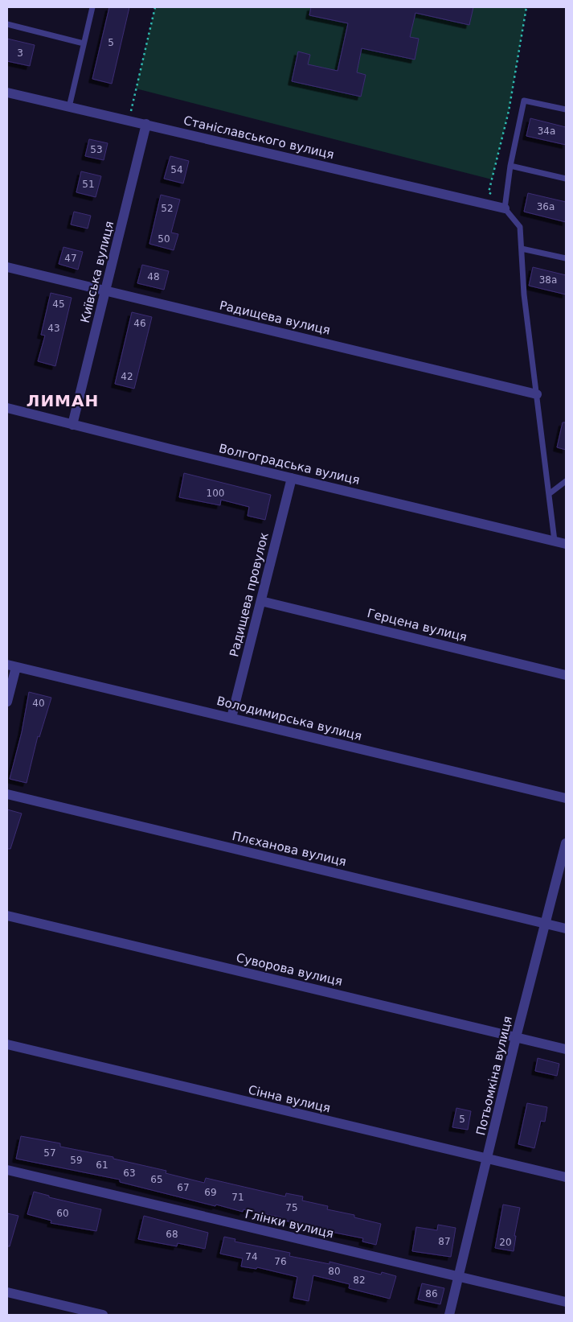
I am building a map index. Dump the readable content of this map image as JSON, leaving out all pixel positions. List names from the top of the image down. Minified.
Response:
{"streets":{"street":["Станіславського вулиця","Київська вулиця","Радищева вулиця","Волгоградська вулиця","Радищева провулок","Герцена вулиця","Володимирська вулиця","Плєханова вулиця","Суворова вулиця","Потьомкіна вулиця","Сінна вулиця","Глінки вулиця"]},"crossings":[["Станіславського вулиця","Київська вулиця"],["Київська вулиця","Радищева вулиця"],["Київська вулиця","Волгоградська вулиця"],["Волгоградська вулиця","Радищева провулок"],["Радищева провулок","Герцена вулиця"],["Радищева провулок","Володимирська вулиця"],["Плєханова вулиця","Потьомкіна вулиця"],["Суворова вулиця","Потьомкіна вулиця"],["Потьомкіна вулиця","Сінна вулиця"],["Потьомкіна вулиця","Глінки вулиця"]],"districts":["ЛИМАН"],"house_numbers":["5","3","34а","53","54","51","36а","52","50","47","48","38а","45","46","43","42","100","40","5","57","59","61","63","65","67","69","71","75","60","68","87","20","74","76","80","82","86"]}
